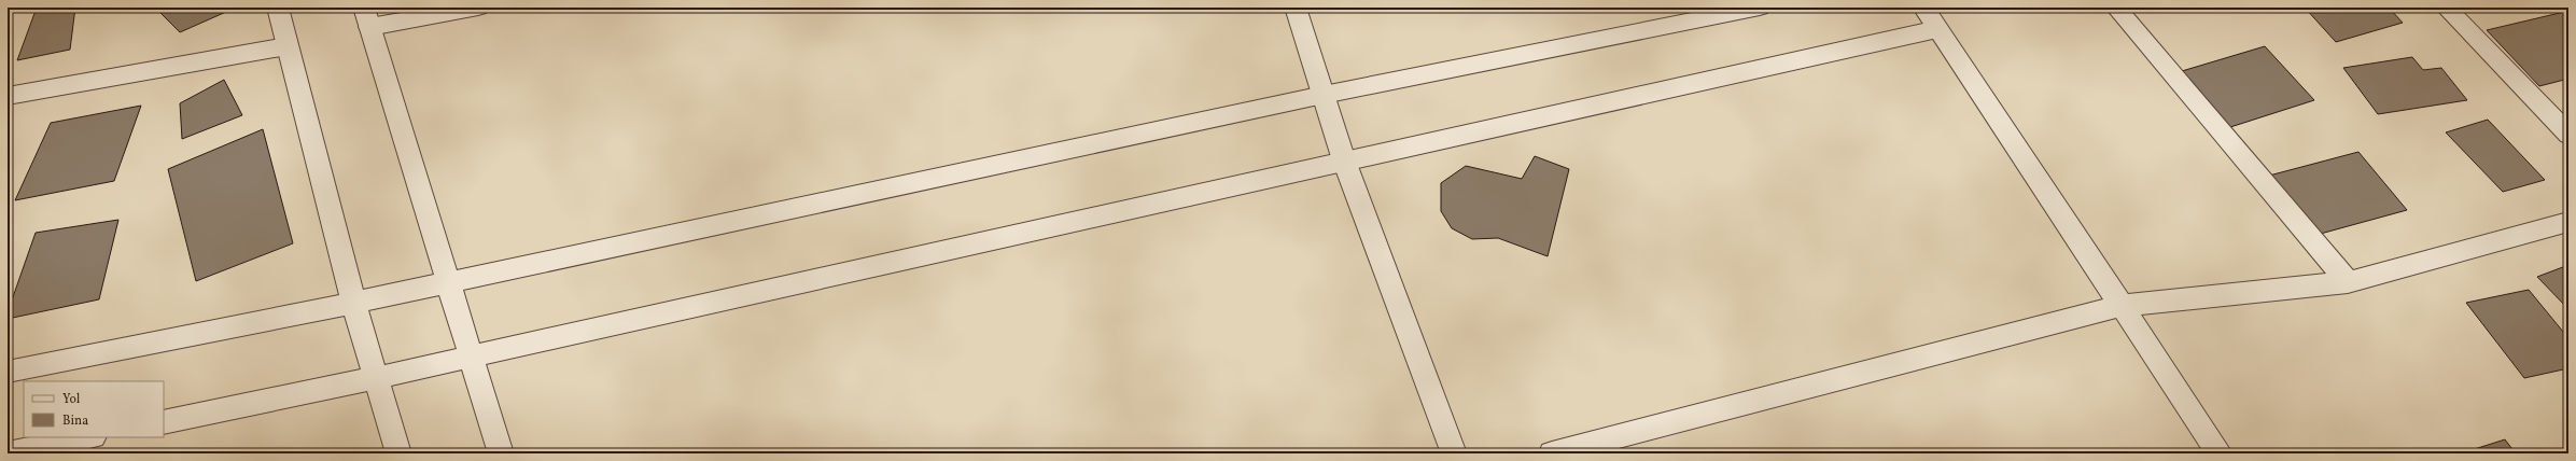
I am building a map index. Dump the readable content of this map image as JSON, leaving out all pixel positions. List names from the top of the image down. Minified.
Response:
{"legend":["Yol","Bina"]}
